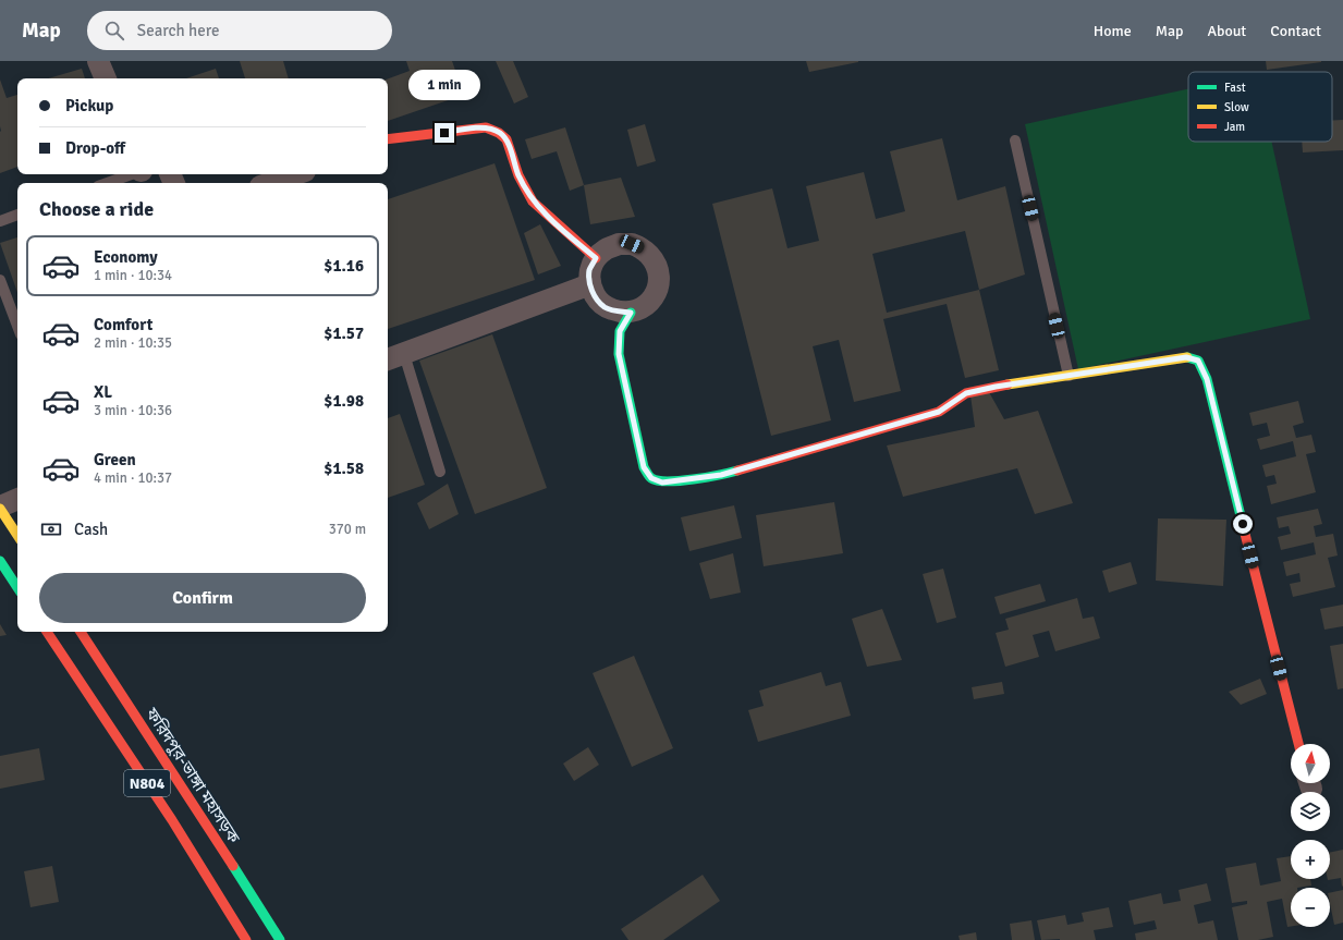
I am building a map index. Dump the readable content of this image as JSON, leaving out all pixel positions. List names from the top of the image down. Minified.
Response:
{"streets":{"main road":["ফরিদপুর-ভাঙ্গা মহাসড়ক","N804"]},"legend":["Fast","Slow","Jam"],"north":"top","page":{"header":"Map","search":"Search here","nav":["Home","Map","About","Contact"],"bubble":"1 min","banner":["Pickup","Drop-off"],"heading":"Choose a ride","list":[{"name":"Economy","note":"1 min · 10:34","value":"$1.16"},{"name":"Comfort","note":"2 min · 10:35","value":"$1.57"},{"name":"XL","note":"3 min · 10:36","value":"$1.98"},{"name":"Green","note":"4 min · 10:37","value":"$1.58"}],"pay":["Cash","370 m"],"buttons":"Confirm","map_buttons":["+","−"]}}
